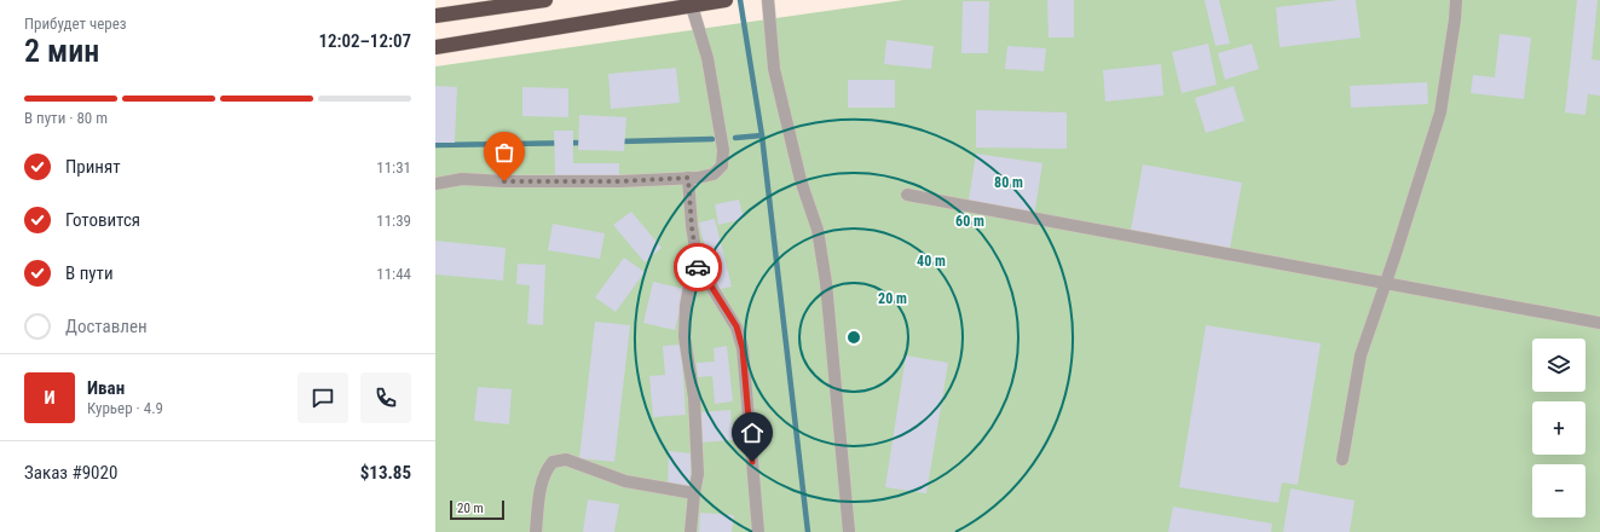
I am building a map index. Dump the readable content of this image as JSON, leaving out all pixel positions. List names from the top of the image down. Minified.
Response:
{"scale_bar":"20 m","page":{"heading":["2 мин","Прибудет через","12:02–12:07"],"panel":["Иван","Курьер · 4.9","Заказ #9020","$13.85"],"bar":"В пути · 80 m","list":[["Принят","11:31"],["Готовится","11:39"],["В пути","11:44"],"Доставлен"],"map_buttons":["+","−"],"round":"И","scale":"20 m"},"rings":["80 m","60 m","40 m","20 m"]}
